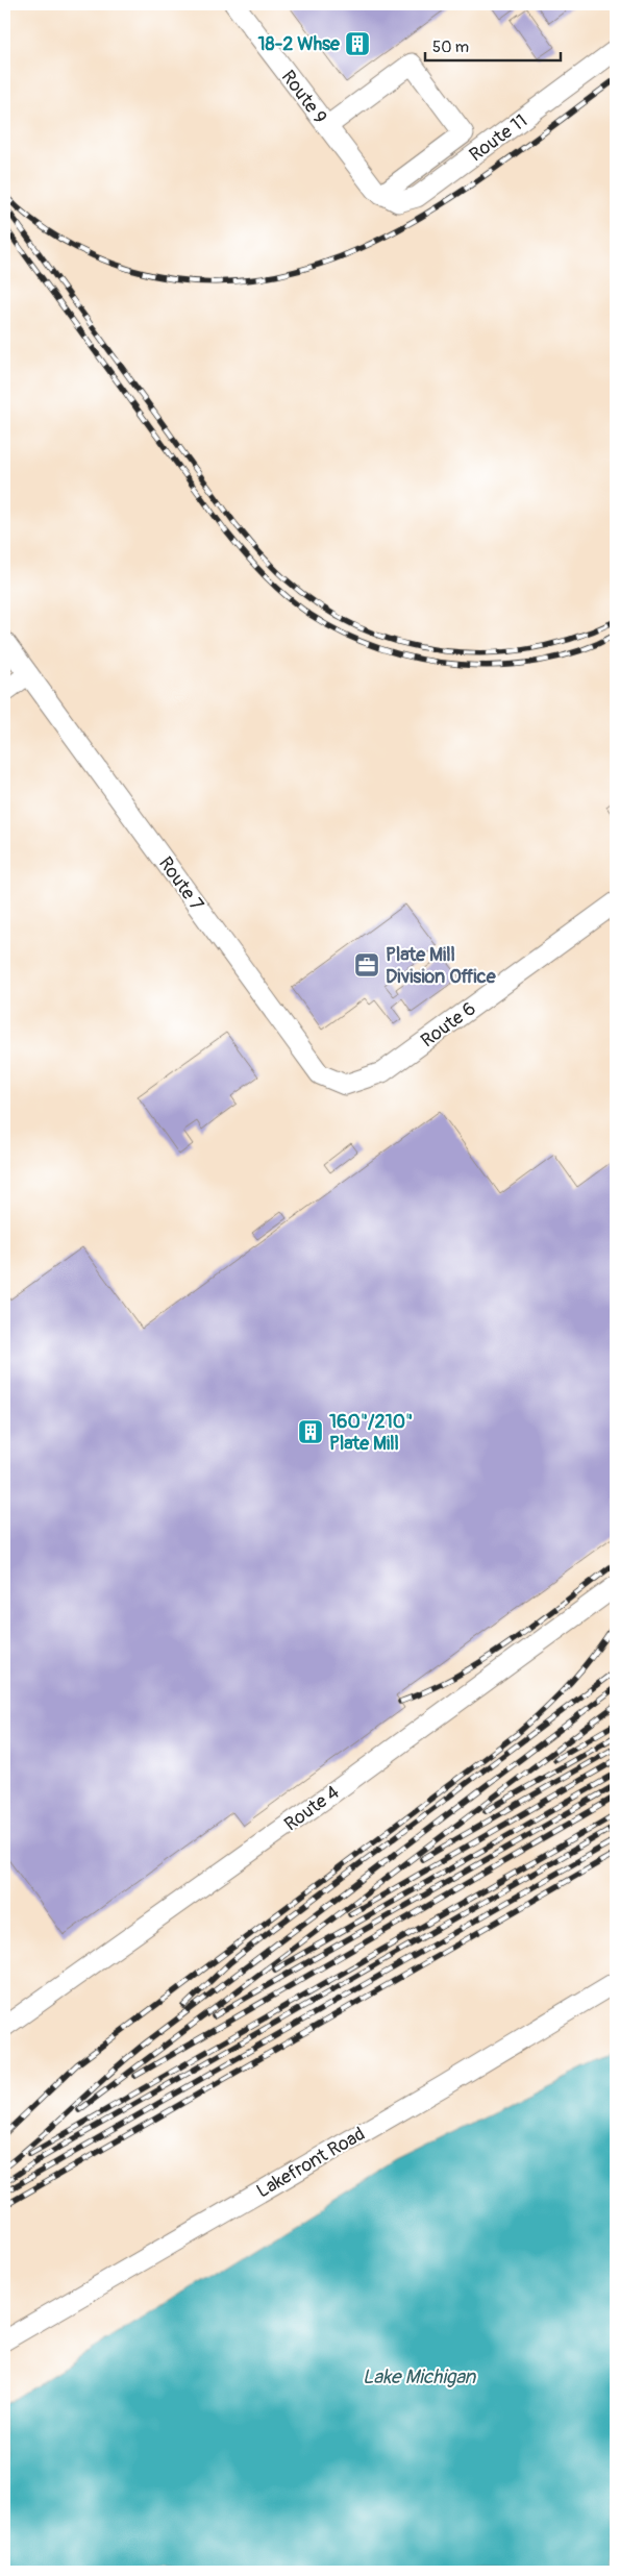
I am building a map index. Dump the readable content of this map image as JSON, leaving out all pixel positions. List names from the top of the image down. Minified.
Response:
{"streets":{"street":["Route 9","Route 11","Route 7","Route 6","Route 4","Lakefront Road"]},"crossings":[["Route 9","Route 11"],["Route 7","Route 6"]],"water":["Lake Michigan"],"places":{"building":["18-2 Whse","160\"/210\" Plate Mill"],"office":["Plate Mill Division Office"]},"scale_bar":"50 m"}
